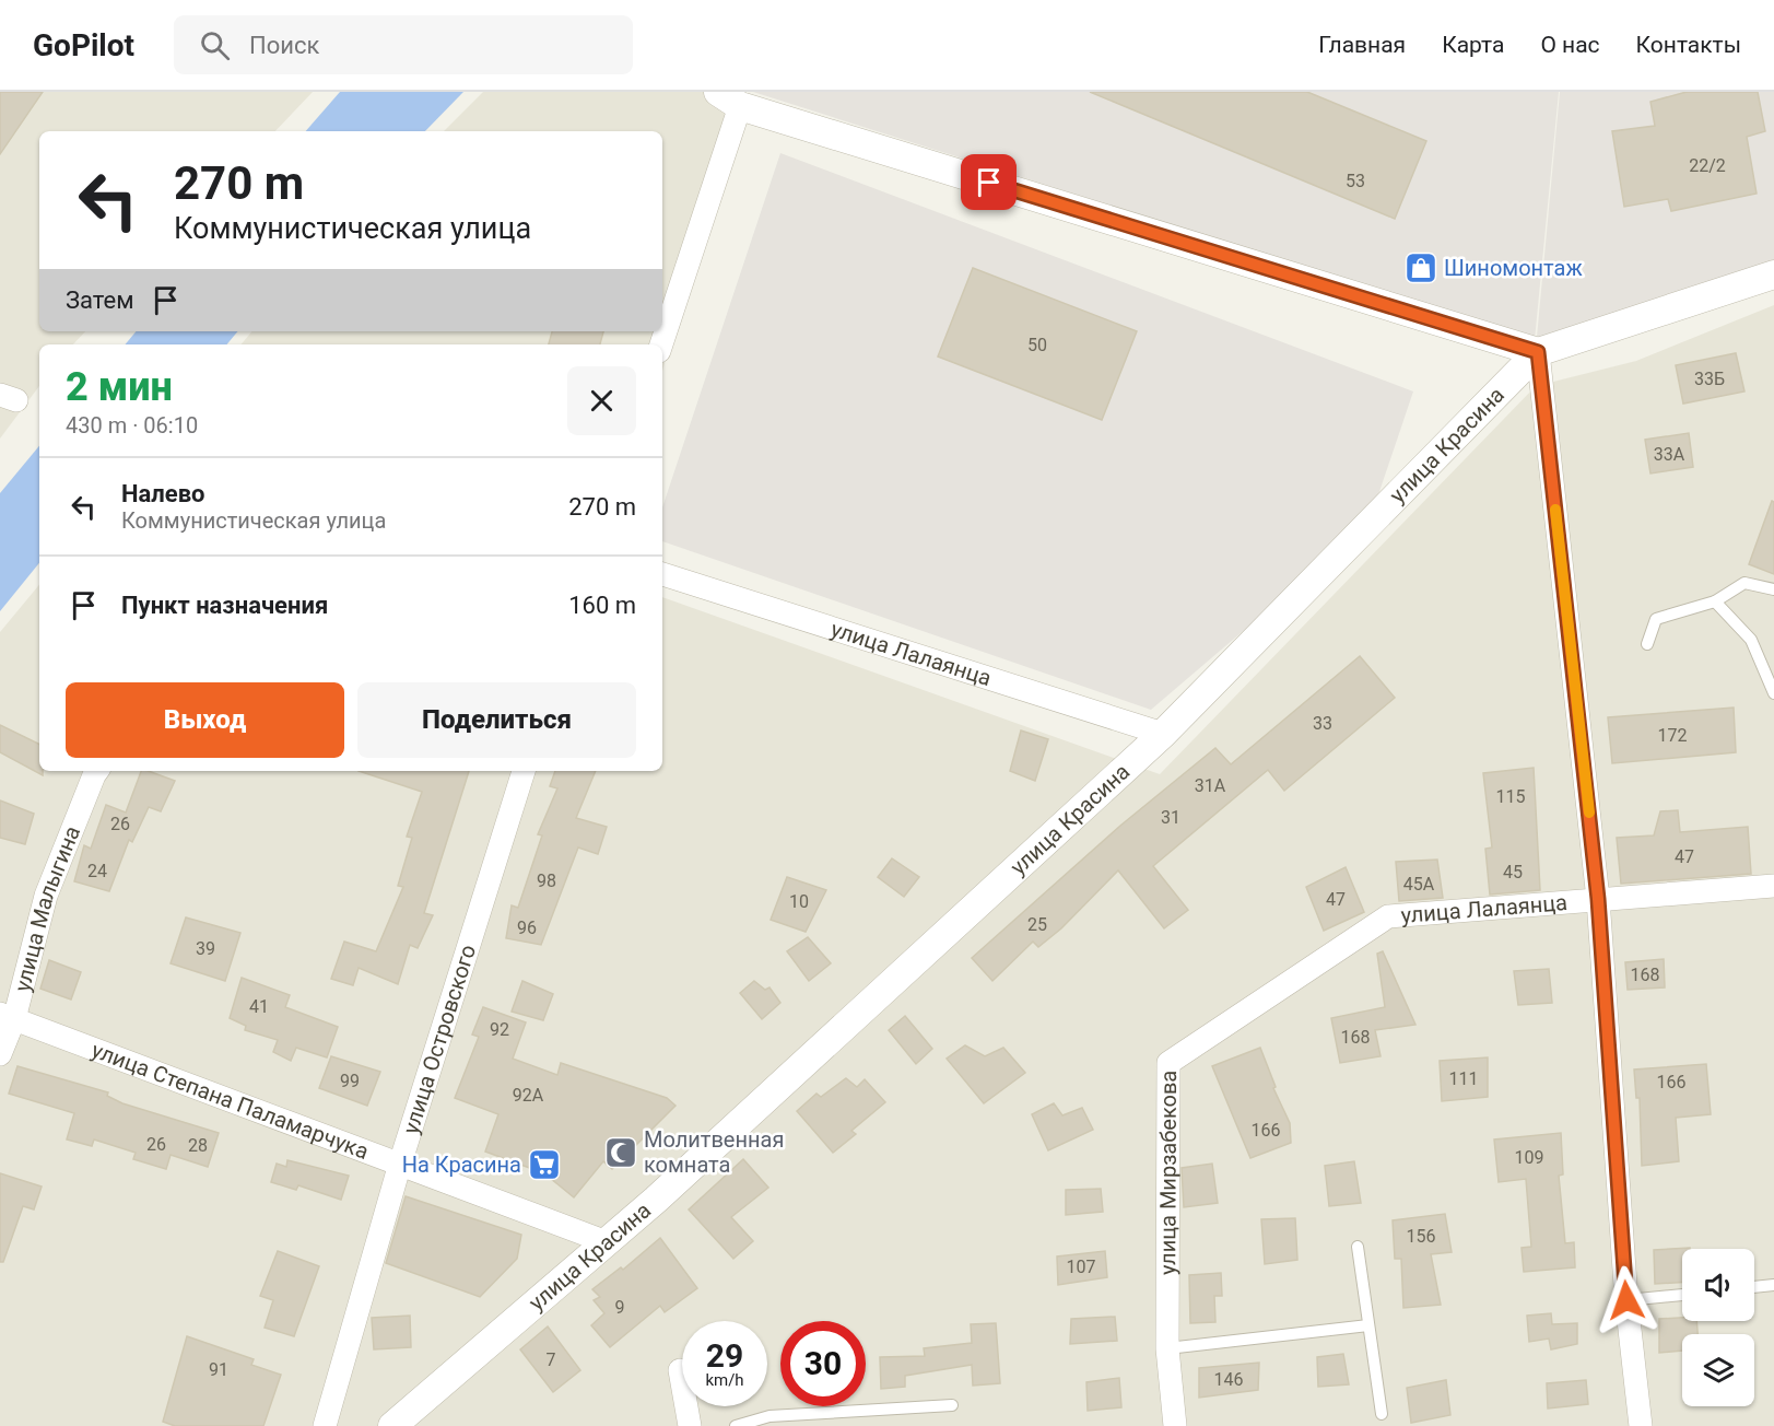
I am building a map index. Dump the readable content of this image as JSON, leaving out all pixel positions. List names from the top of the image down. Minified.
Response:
{"streets":{"street":["улица Красина","улица Лалаянца","улица Малыгина","улица Островского","улица Степана Паламарчука","улица Мирзабекова"]},"crossings":[["улица Красина","улица Лалаянца"],["улица Красина","улица Степана Паламарчука"],["улица Лалаянца","улица Мирзабекова"],["улица Малыгина","улица Степана Паламарчука"],["улица Островского","улица Степана Паламарчука"]],"places":{"shop":["Шиномонтаж"],"mosque":["Молитвенная комната"],"supermarket":["На Красина"]},"house_numbers":["22/2","53","50","33Б","33А","33","172","31А","115","31","26","47","24","45","98","45А","47","10","25","96","39","168","41","92","168","111","99","166","92А","166","26","28","109","156","107","9","7","91","146"],"page":{"header":"GoPilot","search":"Поиск","nav":["Главная","Карта","О нас","Контакты"],"turn":["270 m","Коммунистическая улица"],"then":"Затем","heading":["2 мин","430 m · 06:10"],"list":[{"name":"Налево","note":"Коммунистическая улица","value":"270 m"},{"name":"Пункт назначения","value":"160 m"}],"buttons":["Выход","Поделиться"],"speed":"29 km/h","limit":"30"}}
